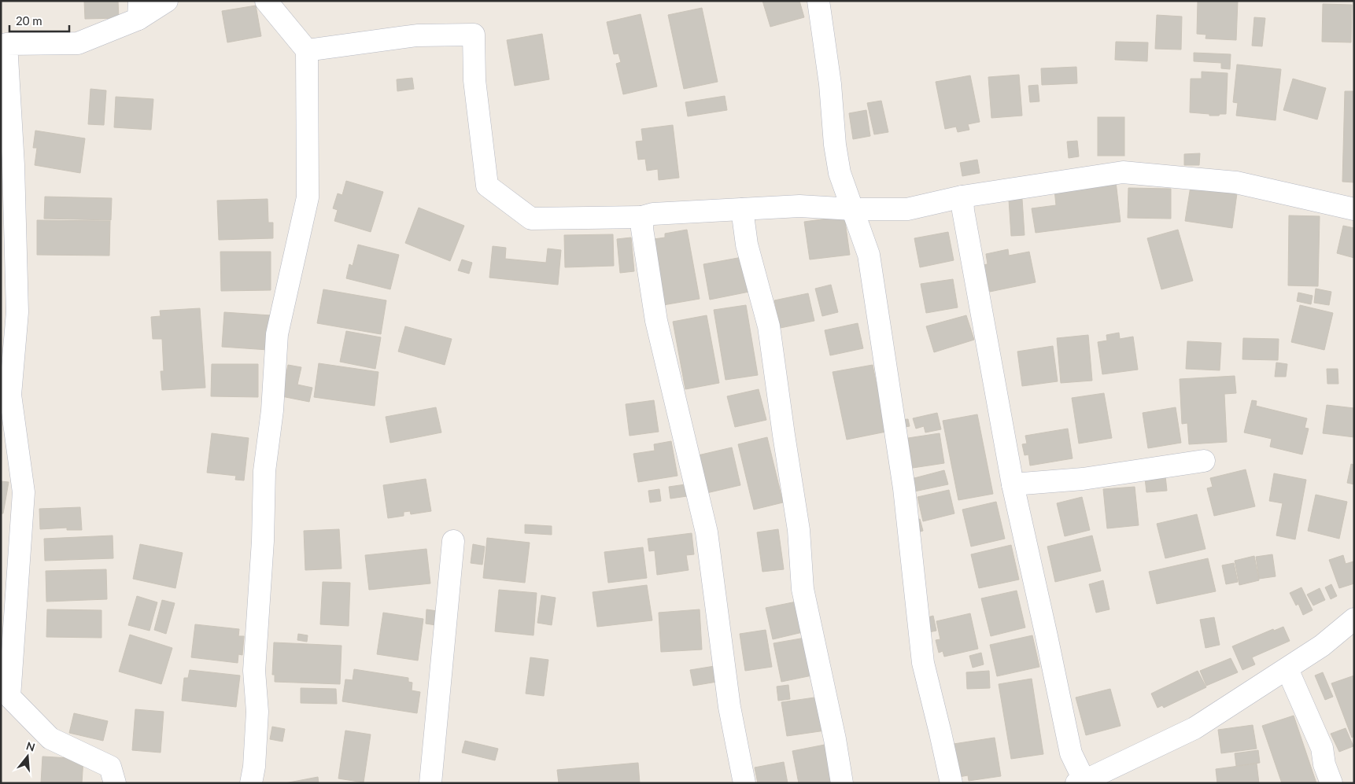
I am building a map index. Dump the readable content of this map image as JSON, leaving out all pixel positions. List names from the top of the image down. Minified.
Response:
{"scale_bar":"20 m","north":"top"}
